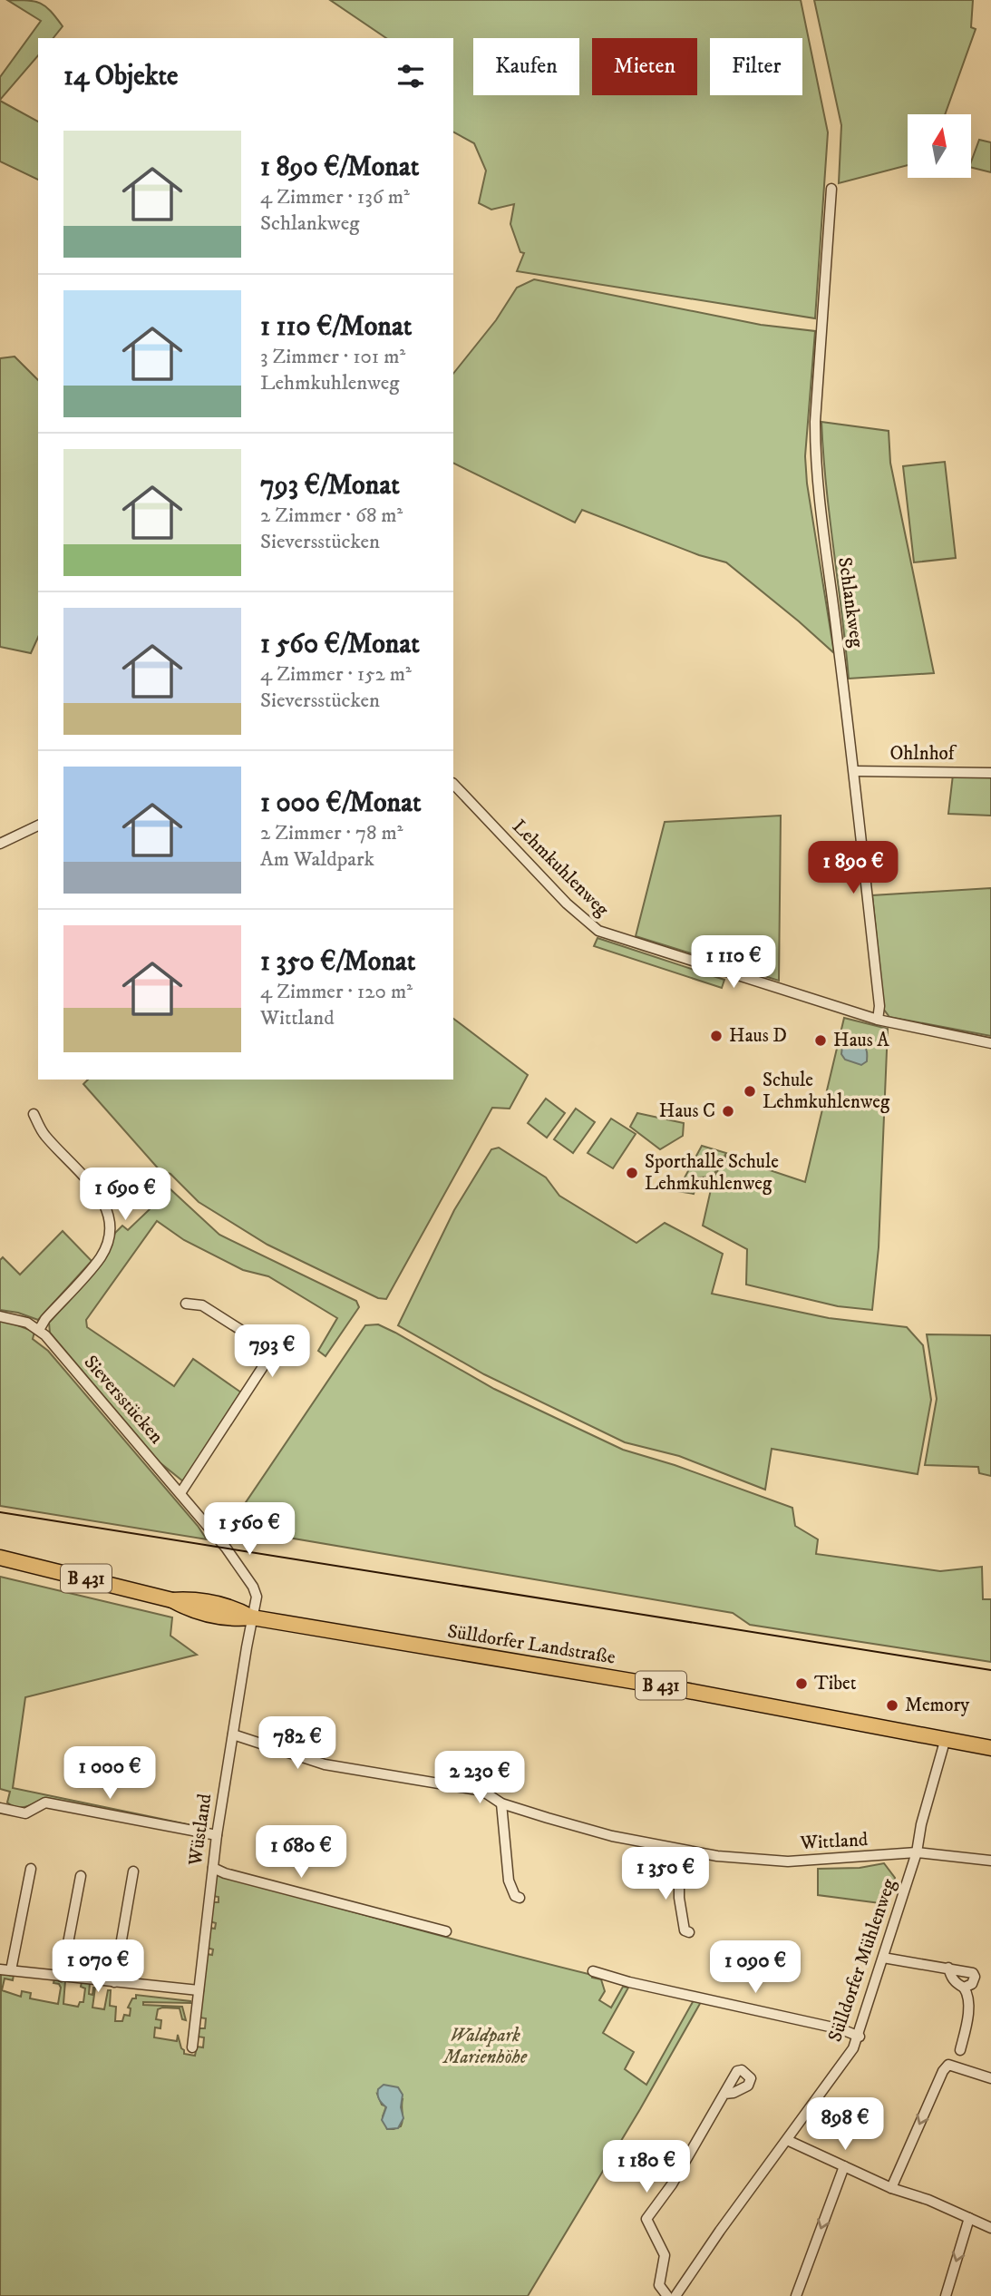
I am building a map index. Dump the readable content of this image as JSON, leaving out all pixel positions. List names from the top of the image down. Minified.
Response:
{"streets":{"main road":["B 431","Sülldorfer Landstraße"],"street":["Schlankweg","Ohlnhof","Lehmkuhlenweg","Sieversstücken","Wüstland","Wittland","Sülldorfer Mühlenweg"]},"crossings":[["Schlankweg","Ohlnhof"],["Schlankweg","Lehmkuhlenweg"],["Sieversstücken","Sülldorfer Landstraße"],["Sieversstücken","Wüstland"],["Sülldorfer Landstraße","Wüstland"],["Sülldorfer Landstraße","Sülldorfer Mühlenweg"],["Wüstland","Wittland"],["Wittland","Sülldorfer Mühlenweg"]],"parks":["Waldpark Marienhöhe"],"places":["Haus D","Haus A","Schule Lehmkuhlenweg","Haus C","Sporthalle Schule Lehmkuhlenweg","Tibet","Memory"],"north":"top","page":{"chip":["Kaufen","Mieten","Filter"],"heading":"14 Objekte","list":[{"name":"1 890 €/Monat","note":"4 Zimmer · 136 m² · Schlankweg"},{"name":"1 110 €/Monat","note":"3 Zimmer · 101 m² · Lehmkuhlenweg"},{"name":"793 €/Monat","note":"2 Zimmer · 68 m² · Sieversstücken"},{"name":"1 560 €/Monat","note":"4 Zimmer · 152 m² · Sieversstücken"},{"name":"1 000 €/Monat","note":"2 Zimmer · 78 m² · Am Waldpark"},{"name":"1 350 €/Monat","note":"4 Zimmer · 120 m² · Wittland"}],"price":["1 890 €","1 110 €","1 690 €","793 €","1 560 €","782 €","1 000 €","2 230 €","1 680 €","1 350 €","1 070 €","1 090 €","898 €","1 180 €"]}}
